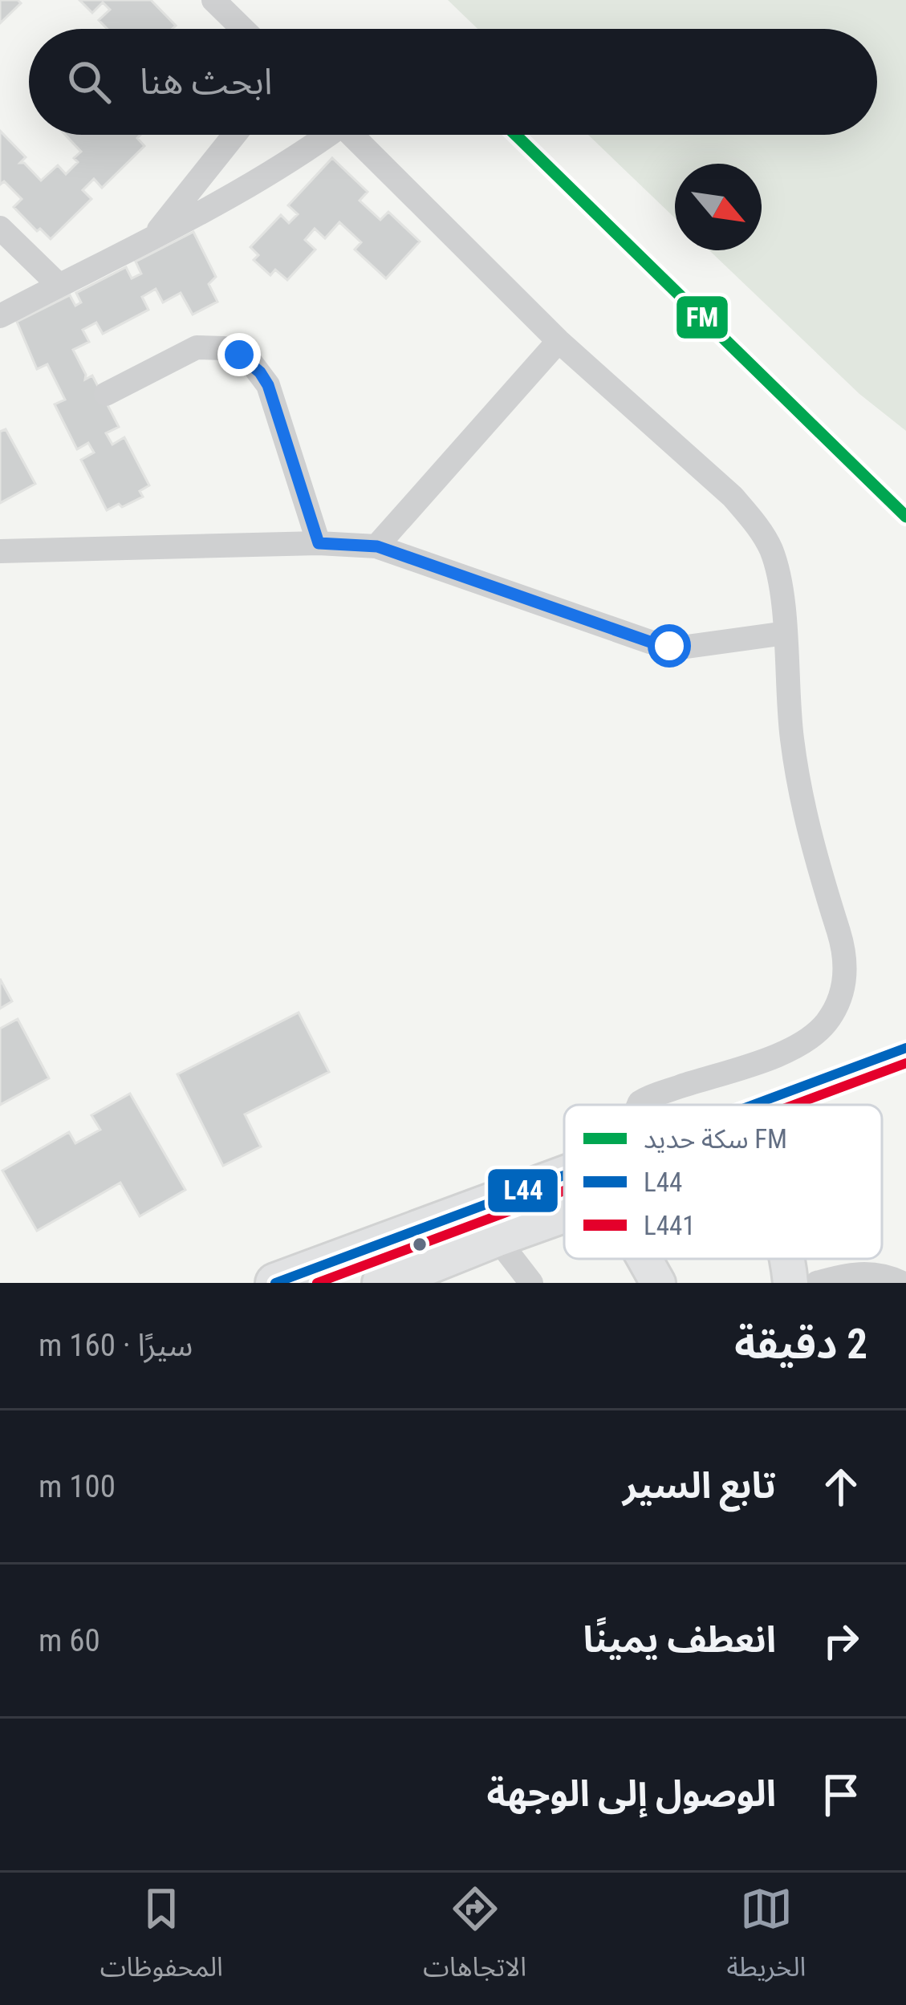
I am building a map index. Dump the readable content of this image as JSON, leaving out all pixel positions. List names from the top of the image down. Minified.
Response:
{"lines":["rail line FM","transit line L44","transit line L441"],"legend":["سكة حديد FM","L44","L441"],"north":"bottom right","page":{"search":"ابحث هنا","heading":["2 دقيقة","سيرًا · 160 m"],"list":[["تابع السير","100 m"],["انعطف يمينًا","60 m"],"الوصول إلى الوجهة"],"nav":["الخريطة","الاتجاهات","المحفوظات"]}}
